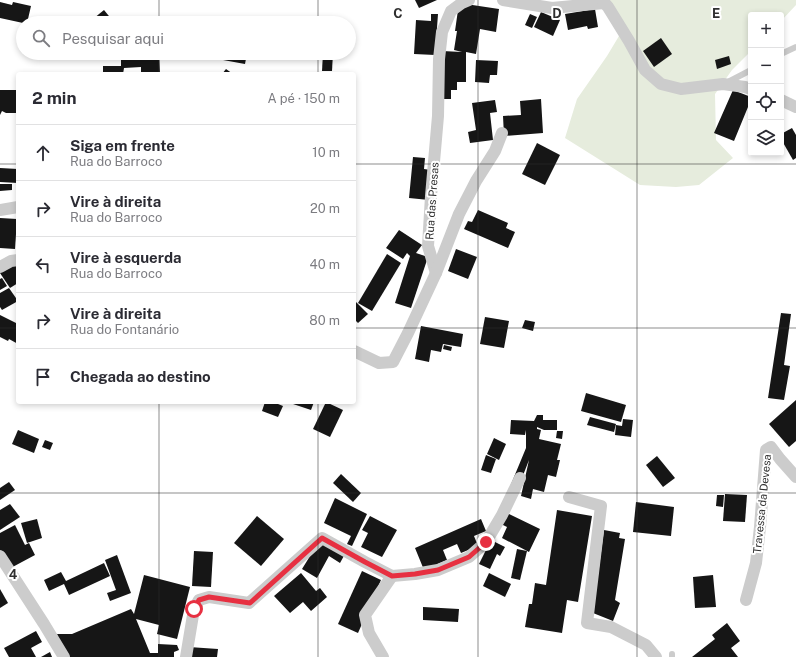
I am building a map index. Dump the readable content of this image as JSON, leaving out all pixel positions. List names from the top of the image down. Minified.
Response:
{"streets":{"street":["Rua das Presas","Travessa da Devesa"]},"page":{"map_buttons":["+","−"],"search":"Pesquisar aqui","heading":["2 min","A pé · 150 m"],"list":[["Siga em frente","Rua do Barroco","10 m"],["Vire à direita","Rua do Barroco","20 m"],["Vire à esquerda","Rua do Barroco","40 m"],["Vire à direita","Rua do Fontanário","80 m"],"Chegada ao destino"]},"grid":{"columns":["C","D","E"],"rows":["4"]}}
